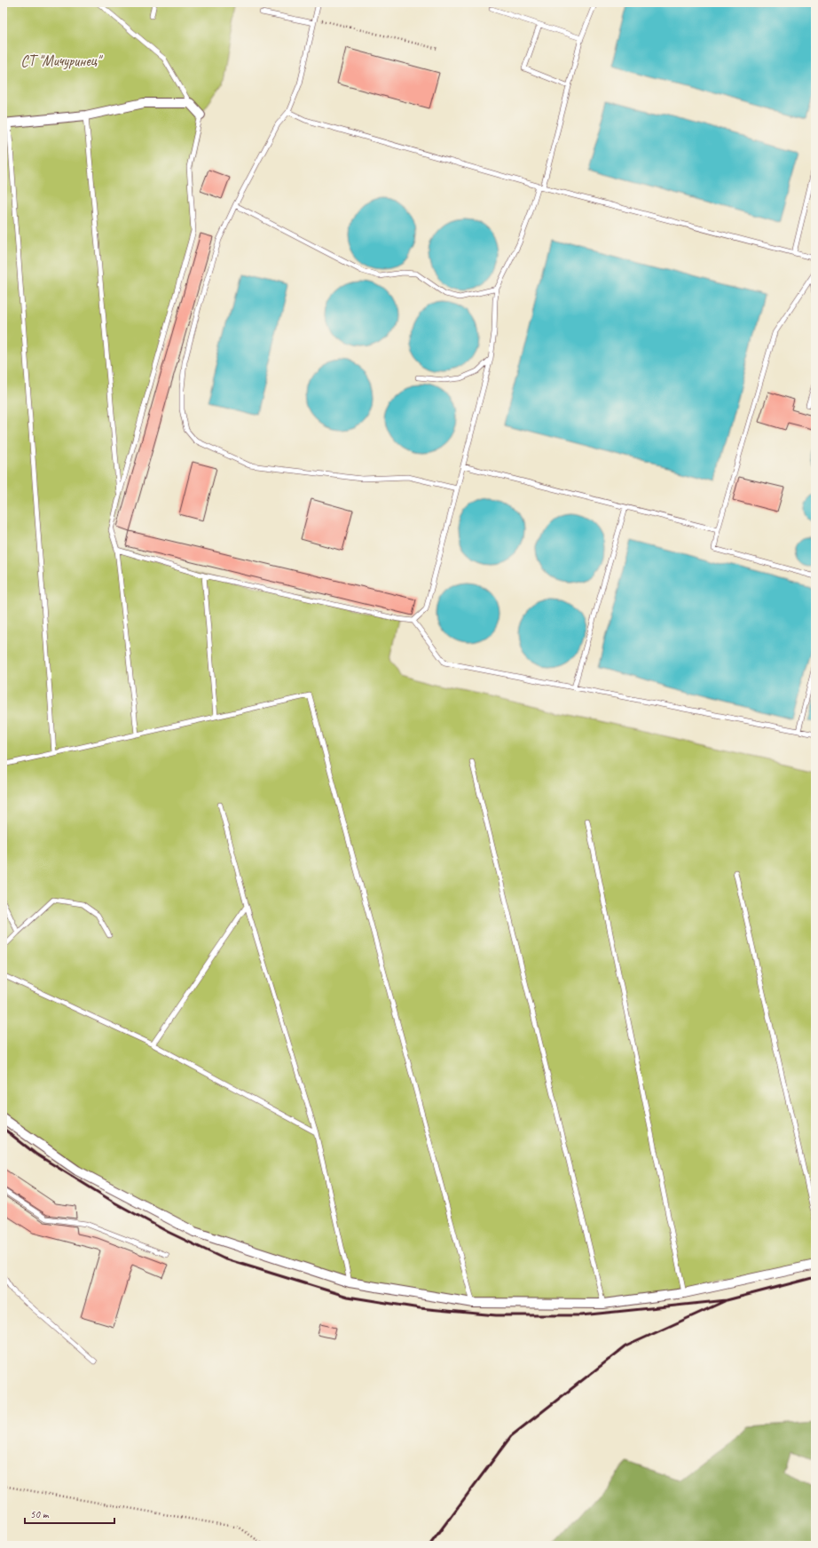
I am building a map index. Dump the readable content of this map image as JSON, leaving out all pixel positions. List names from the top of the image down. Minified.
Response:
{"parks":["СТ \"Мичуринец\""],"scale_bar":"50 m"}
